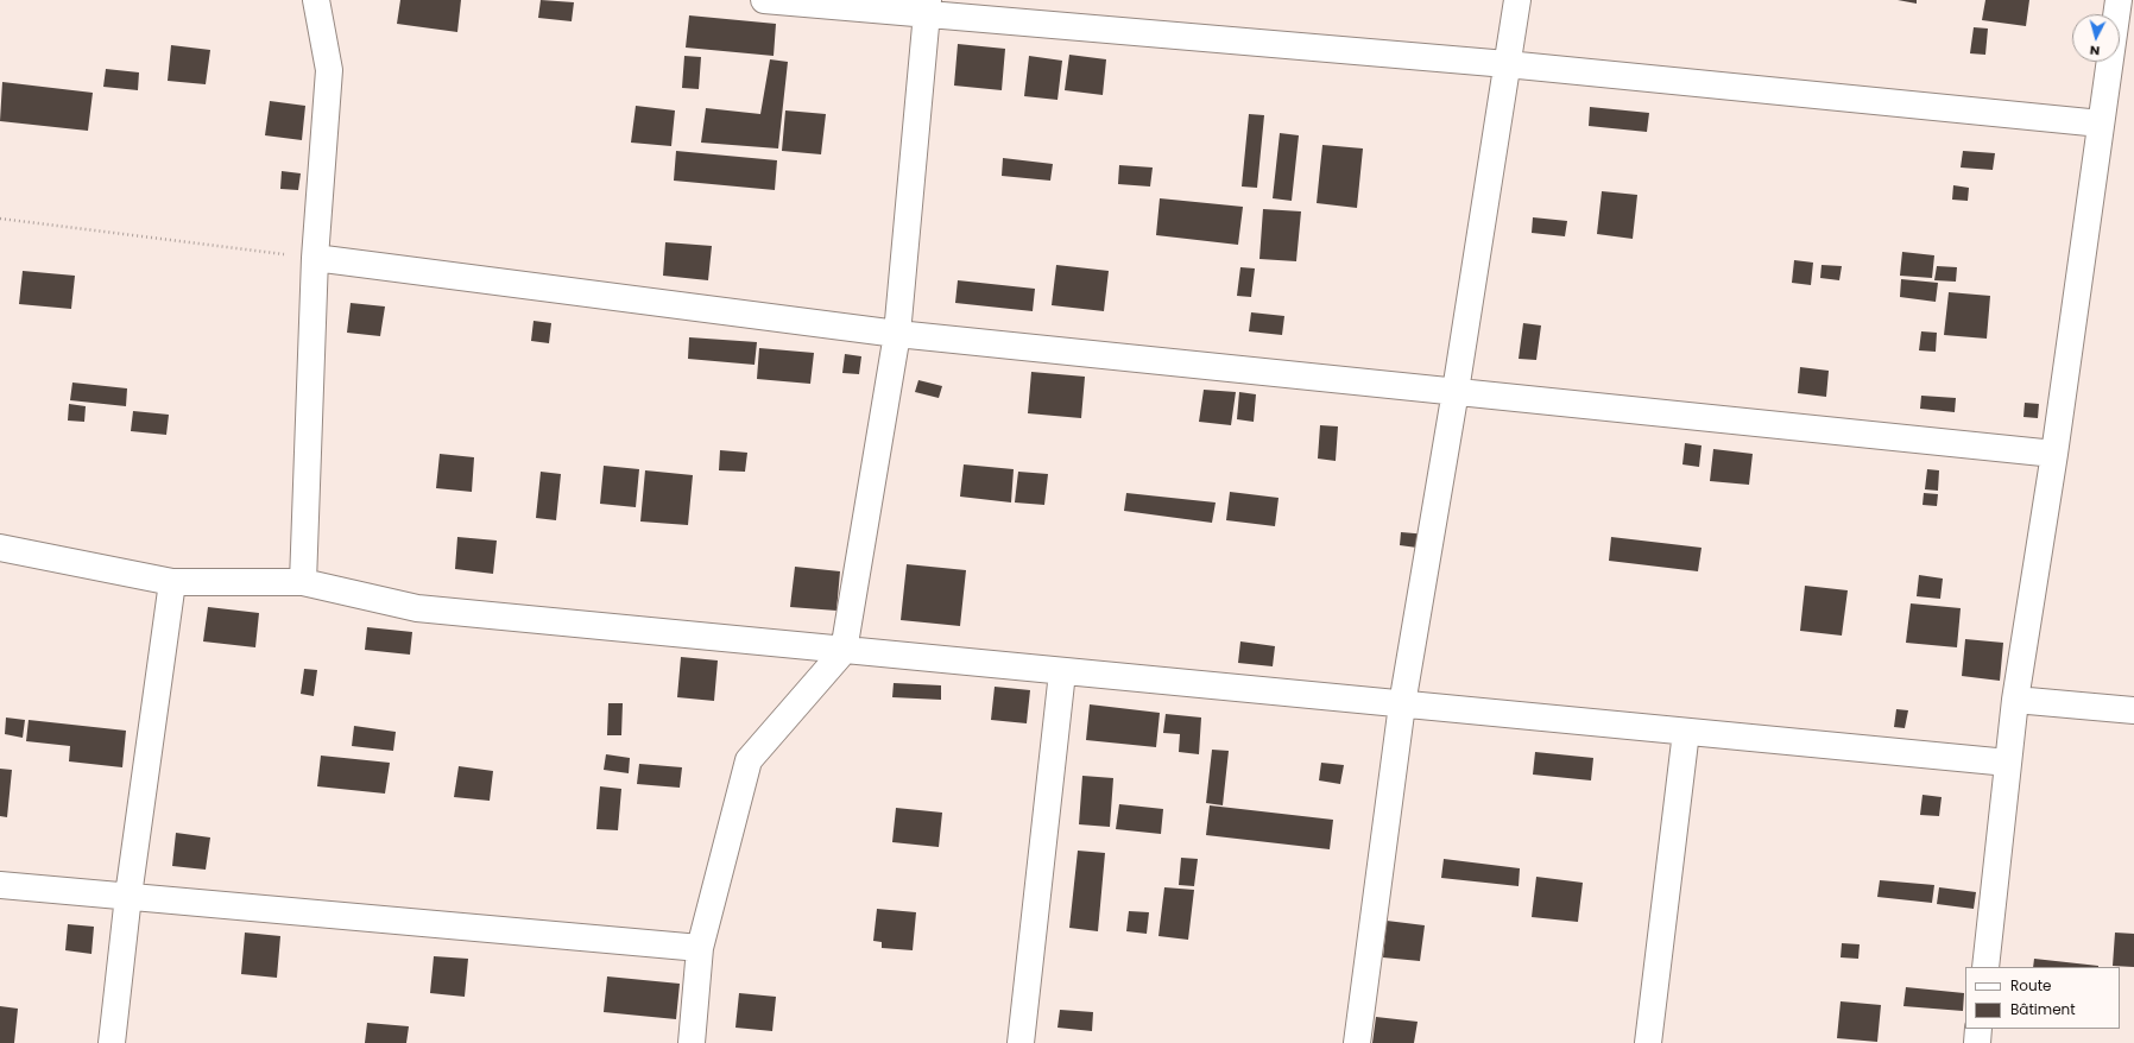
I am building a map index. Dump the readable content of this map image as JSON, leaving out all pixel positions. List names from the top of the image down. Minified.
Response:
{"legend":["Route","Bâtiment"],"north":"bottom"}
